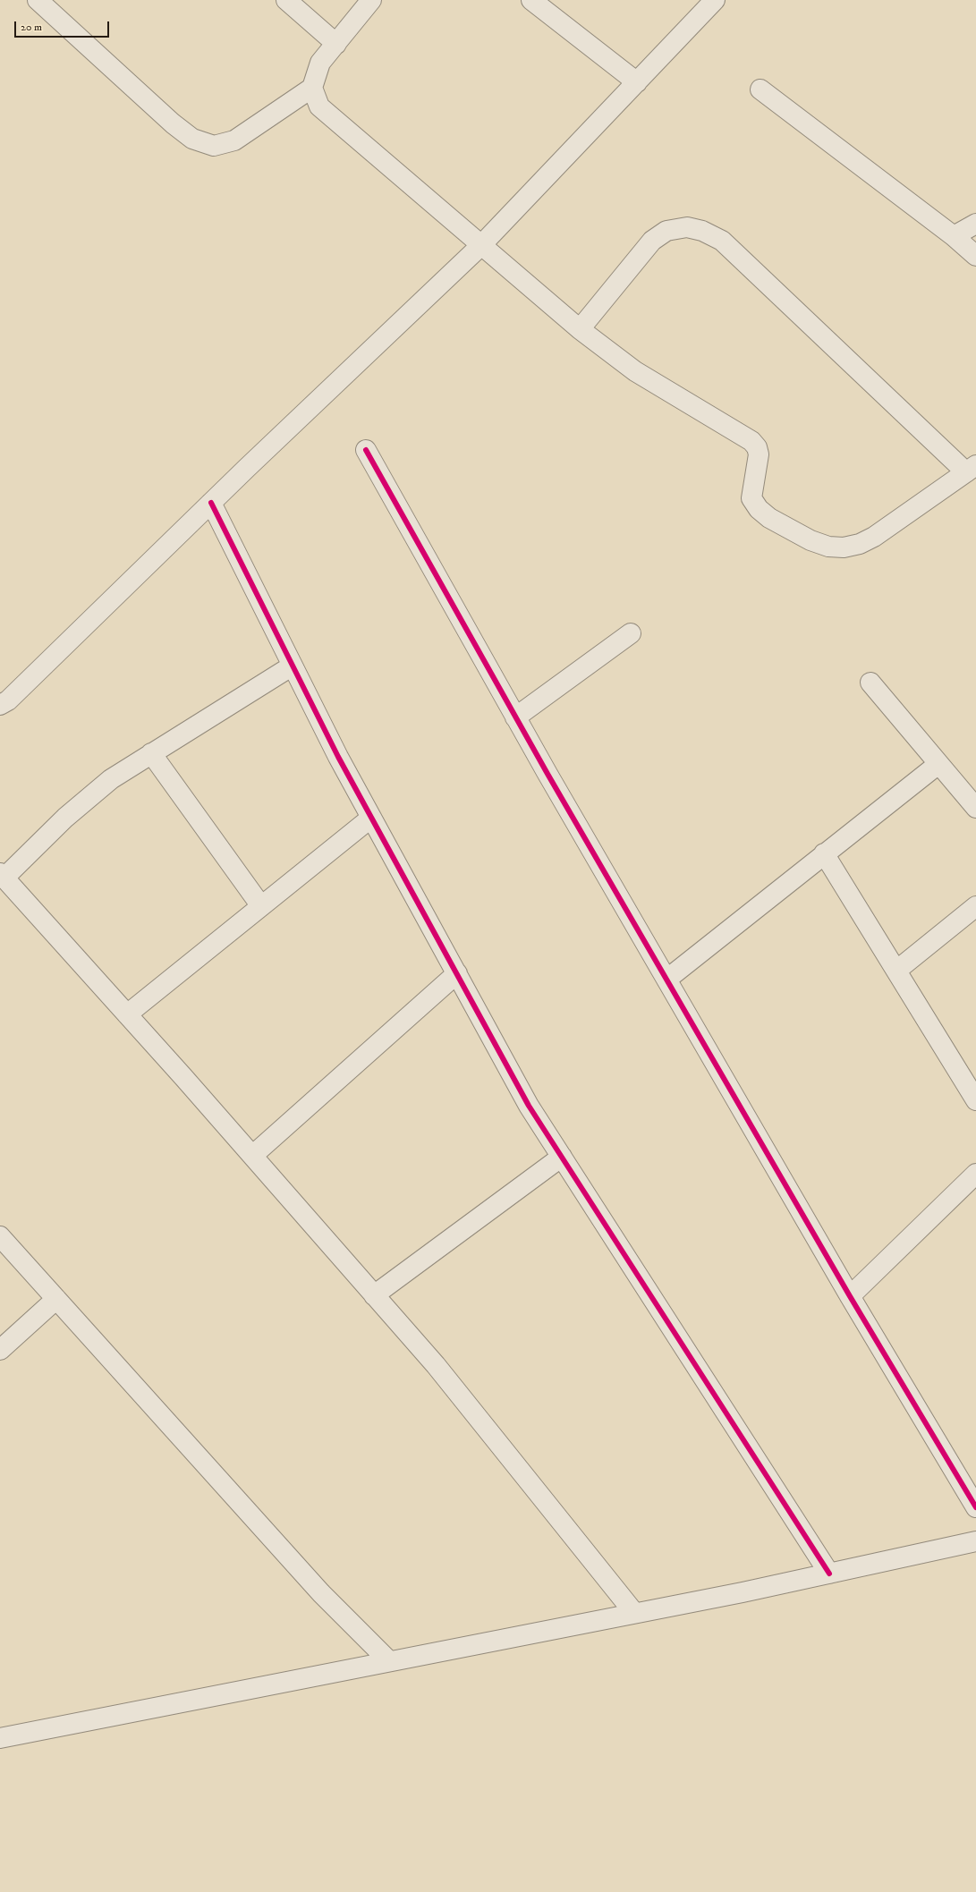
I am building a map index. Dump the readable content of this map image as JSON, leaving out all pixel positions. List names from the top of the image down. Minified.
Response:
{"scale_bar":"20 m"}
